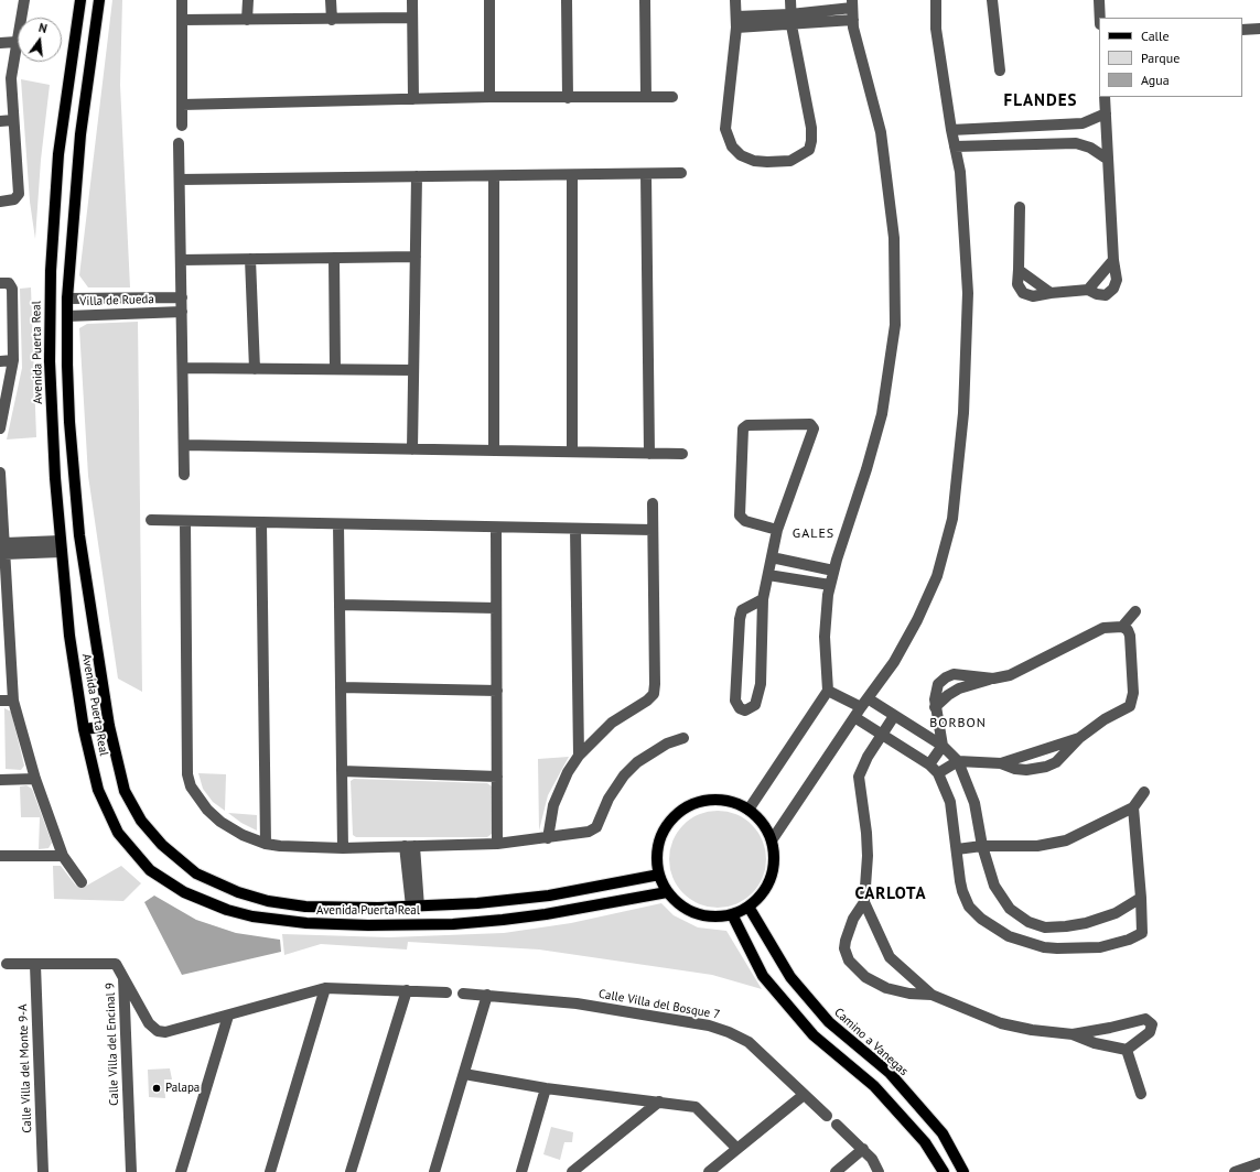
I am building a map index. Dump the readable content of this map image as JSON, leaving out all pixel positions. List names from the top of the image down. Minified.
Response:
{"streets":{"main road":["Avenida Puerta Real","Camino a Vanegas"],"street":["Villa de Rueda","Calle Villa del Bosque 7","Calle Villa del Encinal 9","Calle Villa del Monte 9-A"]},"crossings":[["Villa de Rueda","Avenida Puerta Real"],["Avenida Puerta Real","Camino a Vanegas"]],"districts":["FLANDES","GALES","BORBON","CARLOTA"],"places":["Palapa"],"legend":["Calle","Parque","Agua"],"north":"top"}
